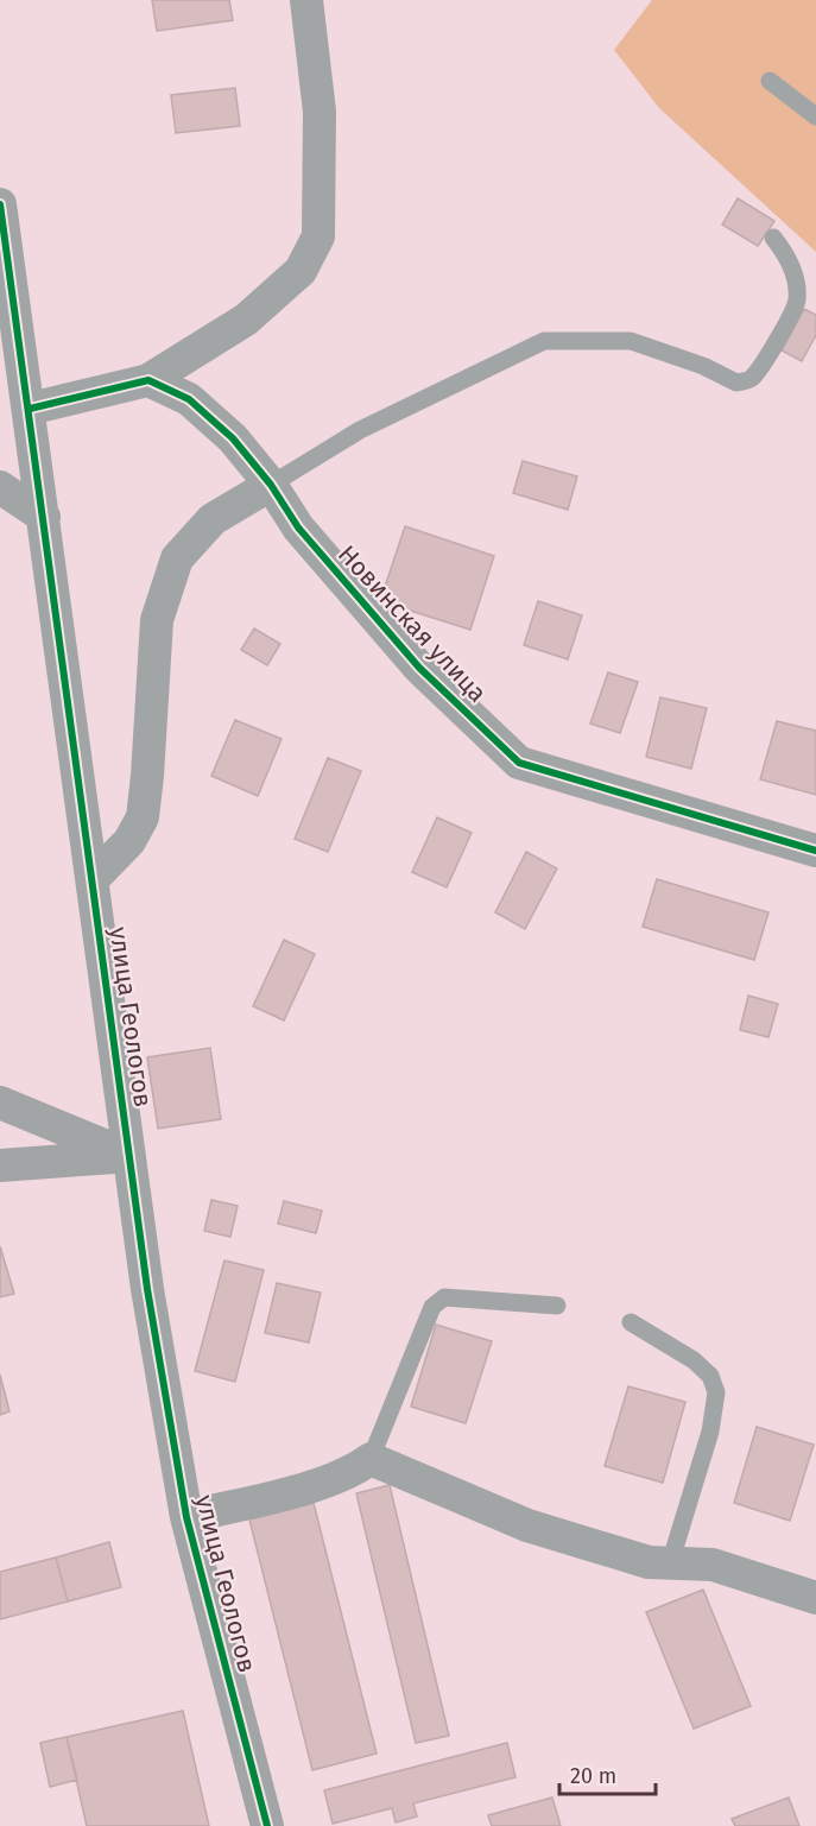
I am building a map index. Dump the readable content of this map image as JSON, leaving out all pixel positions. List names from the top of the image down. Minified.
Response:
{"streets":{"street":["Новинская улица","улица Геологов"]},"scale_bar":"20 m"}
